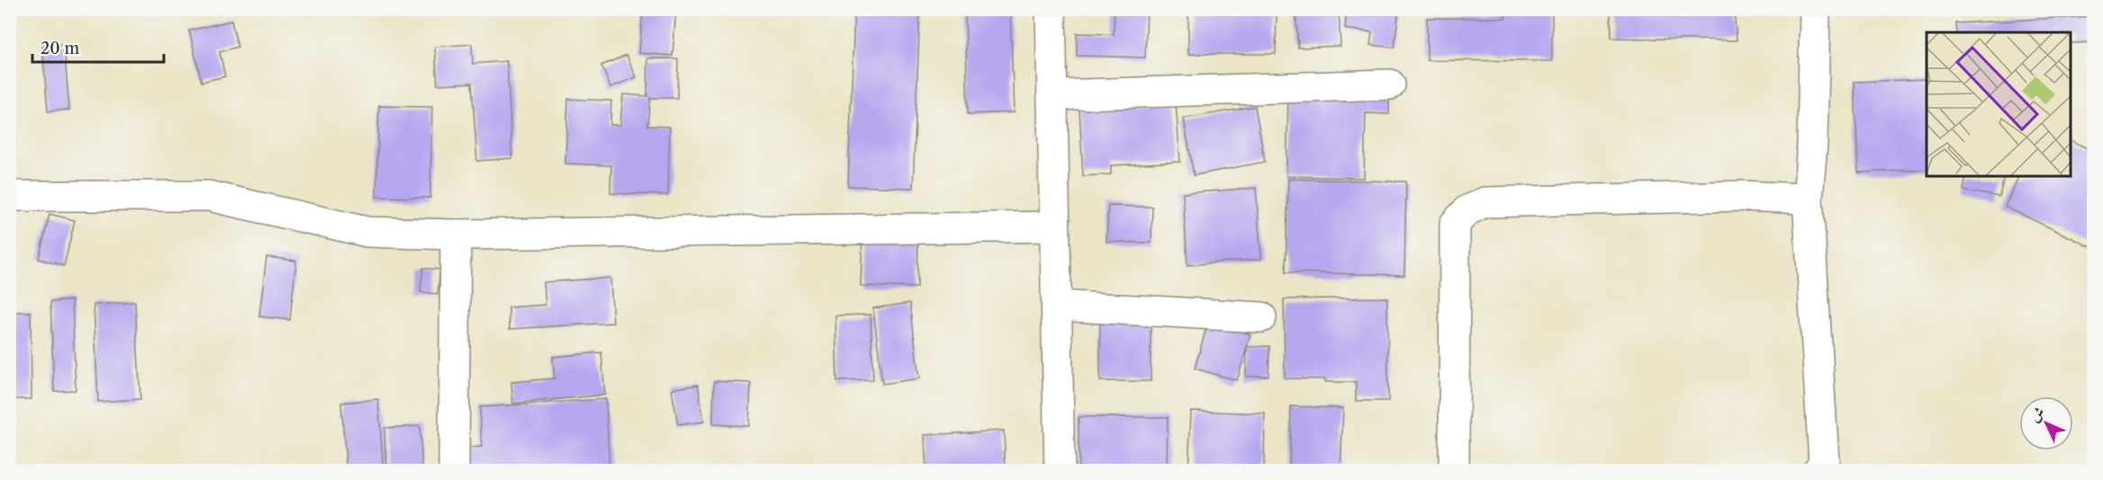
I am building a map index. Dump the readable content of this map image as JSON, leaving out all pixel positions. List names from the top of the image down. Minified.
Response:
{"scale_bar":"20 m","north":"top left"}
